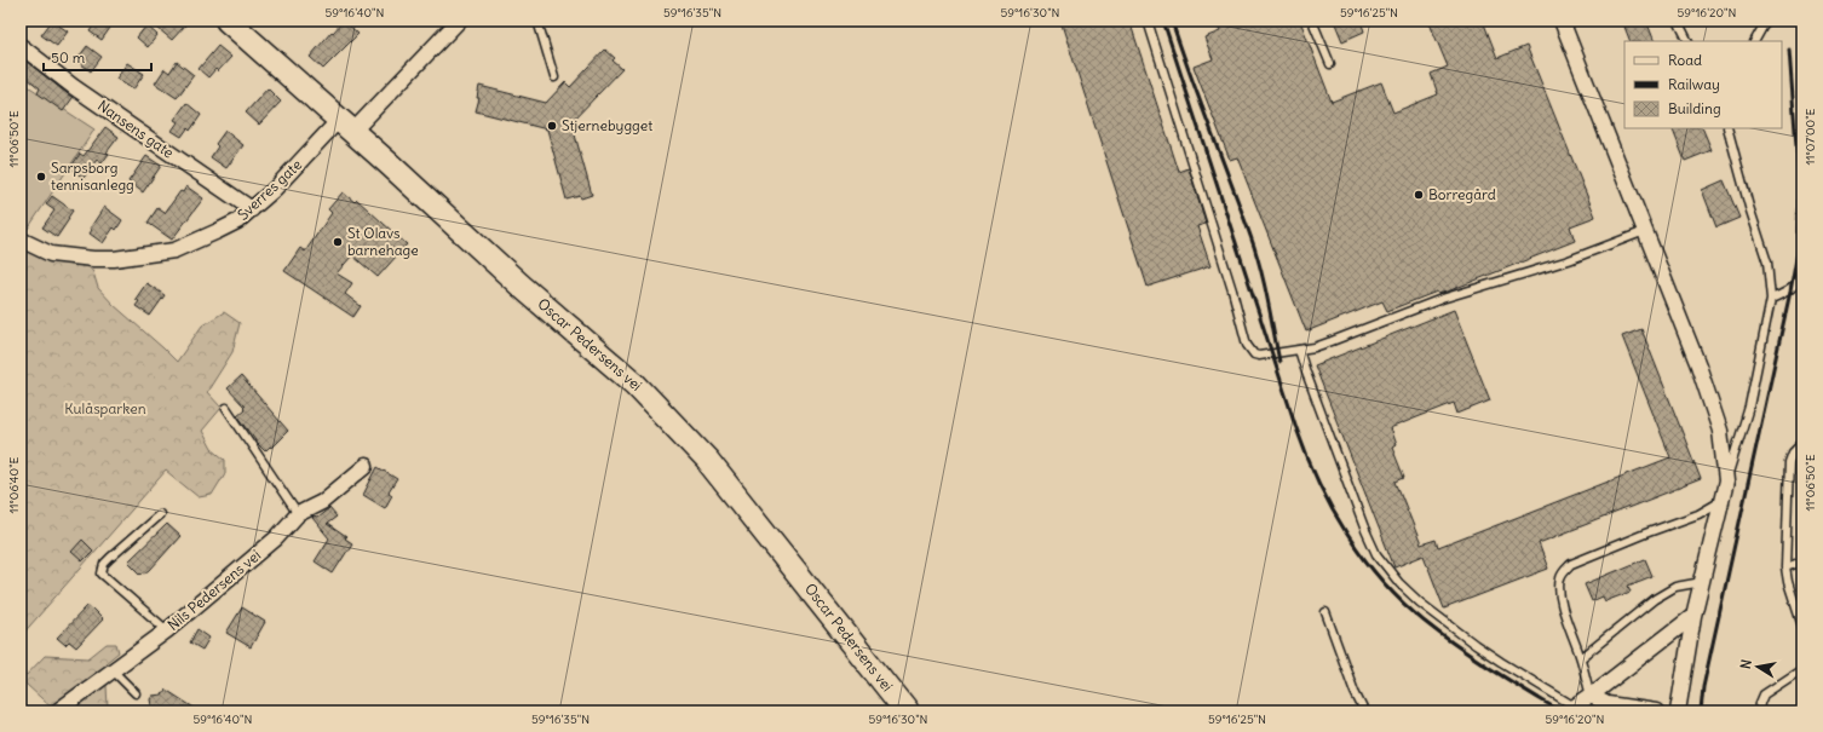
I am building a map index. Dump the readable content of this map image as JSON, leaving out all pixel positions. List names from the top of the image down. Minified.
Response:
{"streets":{"main road":["Oscar Pedersens vei"],"street":["Nansens gate","Sverres gate","Nils Pedersens vei"]},"crossings":[["Nansens gate","Sverres gate"],["Sverres gate","Oscar Pedersens vei"]],"parks":["Kulåsparken"],"places":["Stjernebygget","Sarpsborg tennisanlegg","Borregård","St Olavs barnehage"],"legend":["Road","Railway","Building"],"scale_bar":"50 m","north":"left","coordinates":["59°16'40\"N","59°16'35\"N","59°16'30\"N","59°16'25\"N","59°16'20\"N","11°07'00\"E","11°06'50\"E","11°06'40\"E"]}
